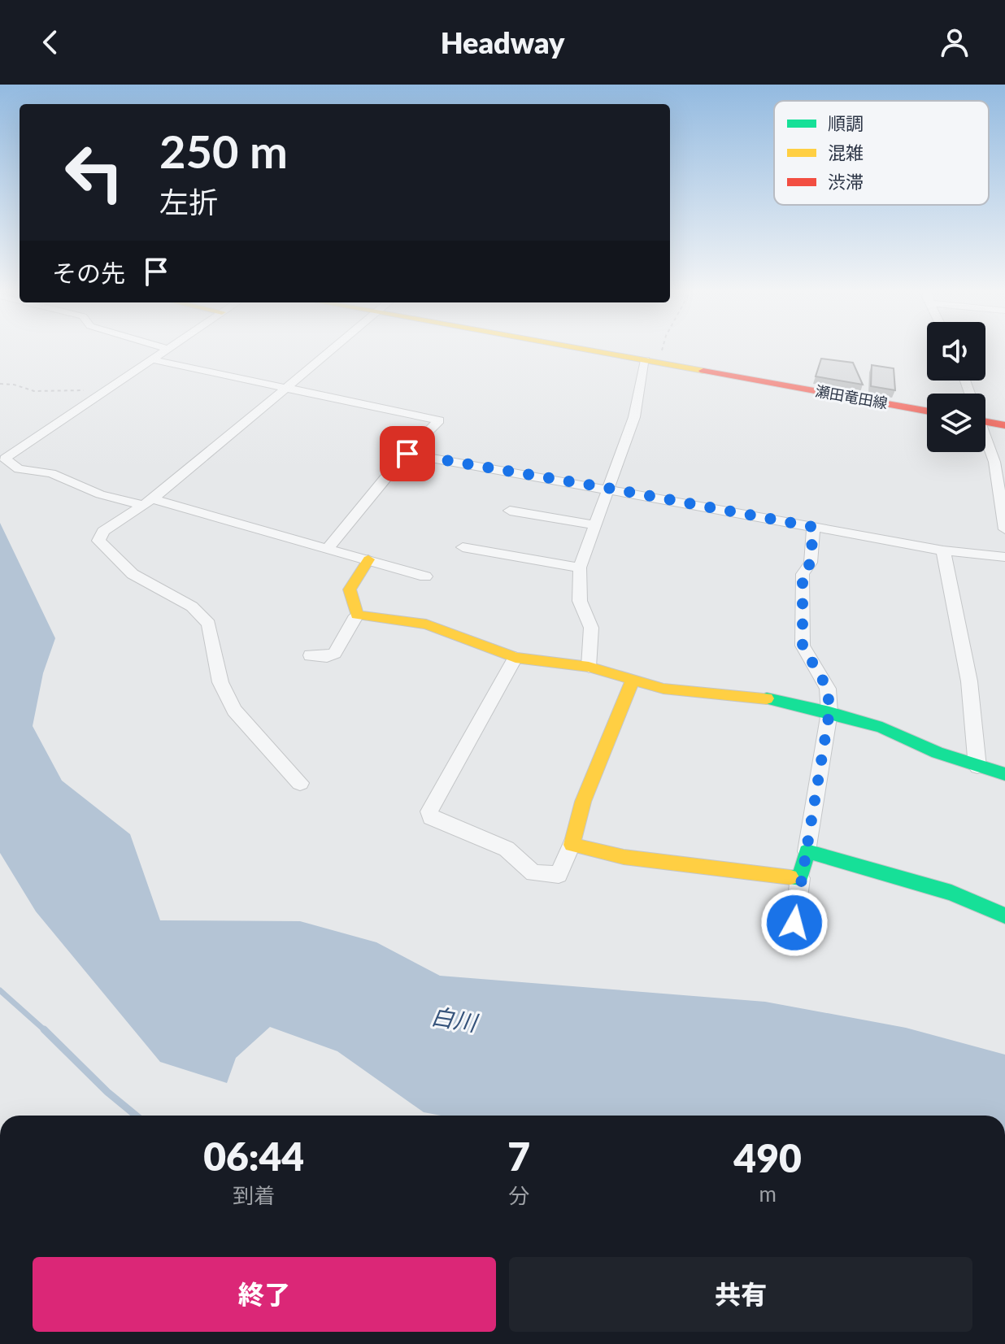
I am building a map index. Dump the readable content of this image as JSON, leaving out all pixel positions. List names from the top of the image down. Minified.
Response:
{"streets":{"street":["瀬田竜田線"]},"water":["白川"],"legend":["順調","混雑","渋滞"],"page":{"header":"Headway","turn":["250 m","左折"],"then":"その先","eta":["06:44","到着","7","分","490","m"],"buttons":["終了","共有"]}}
